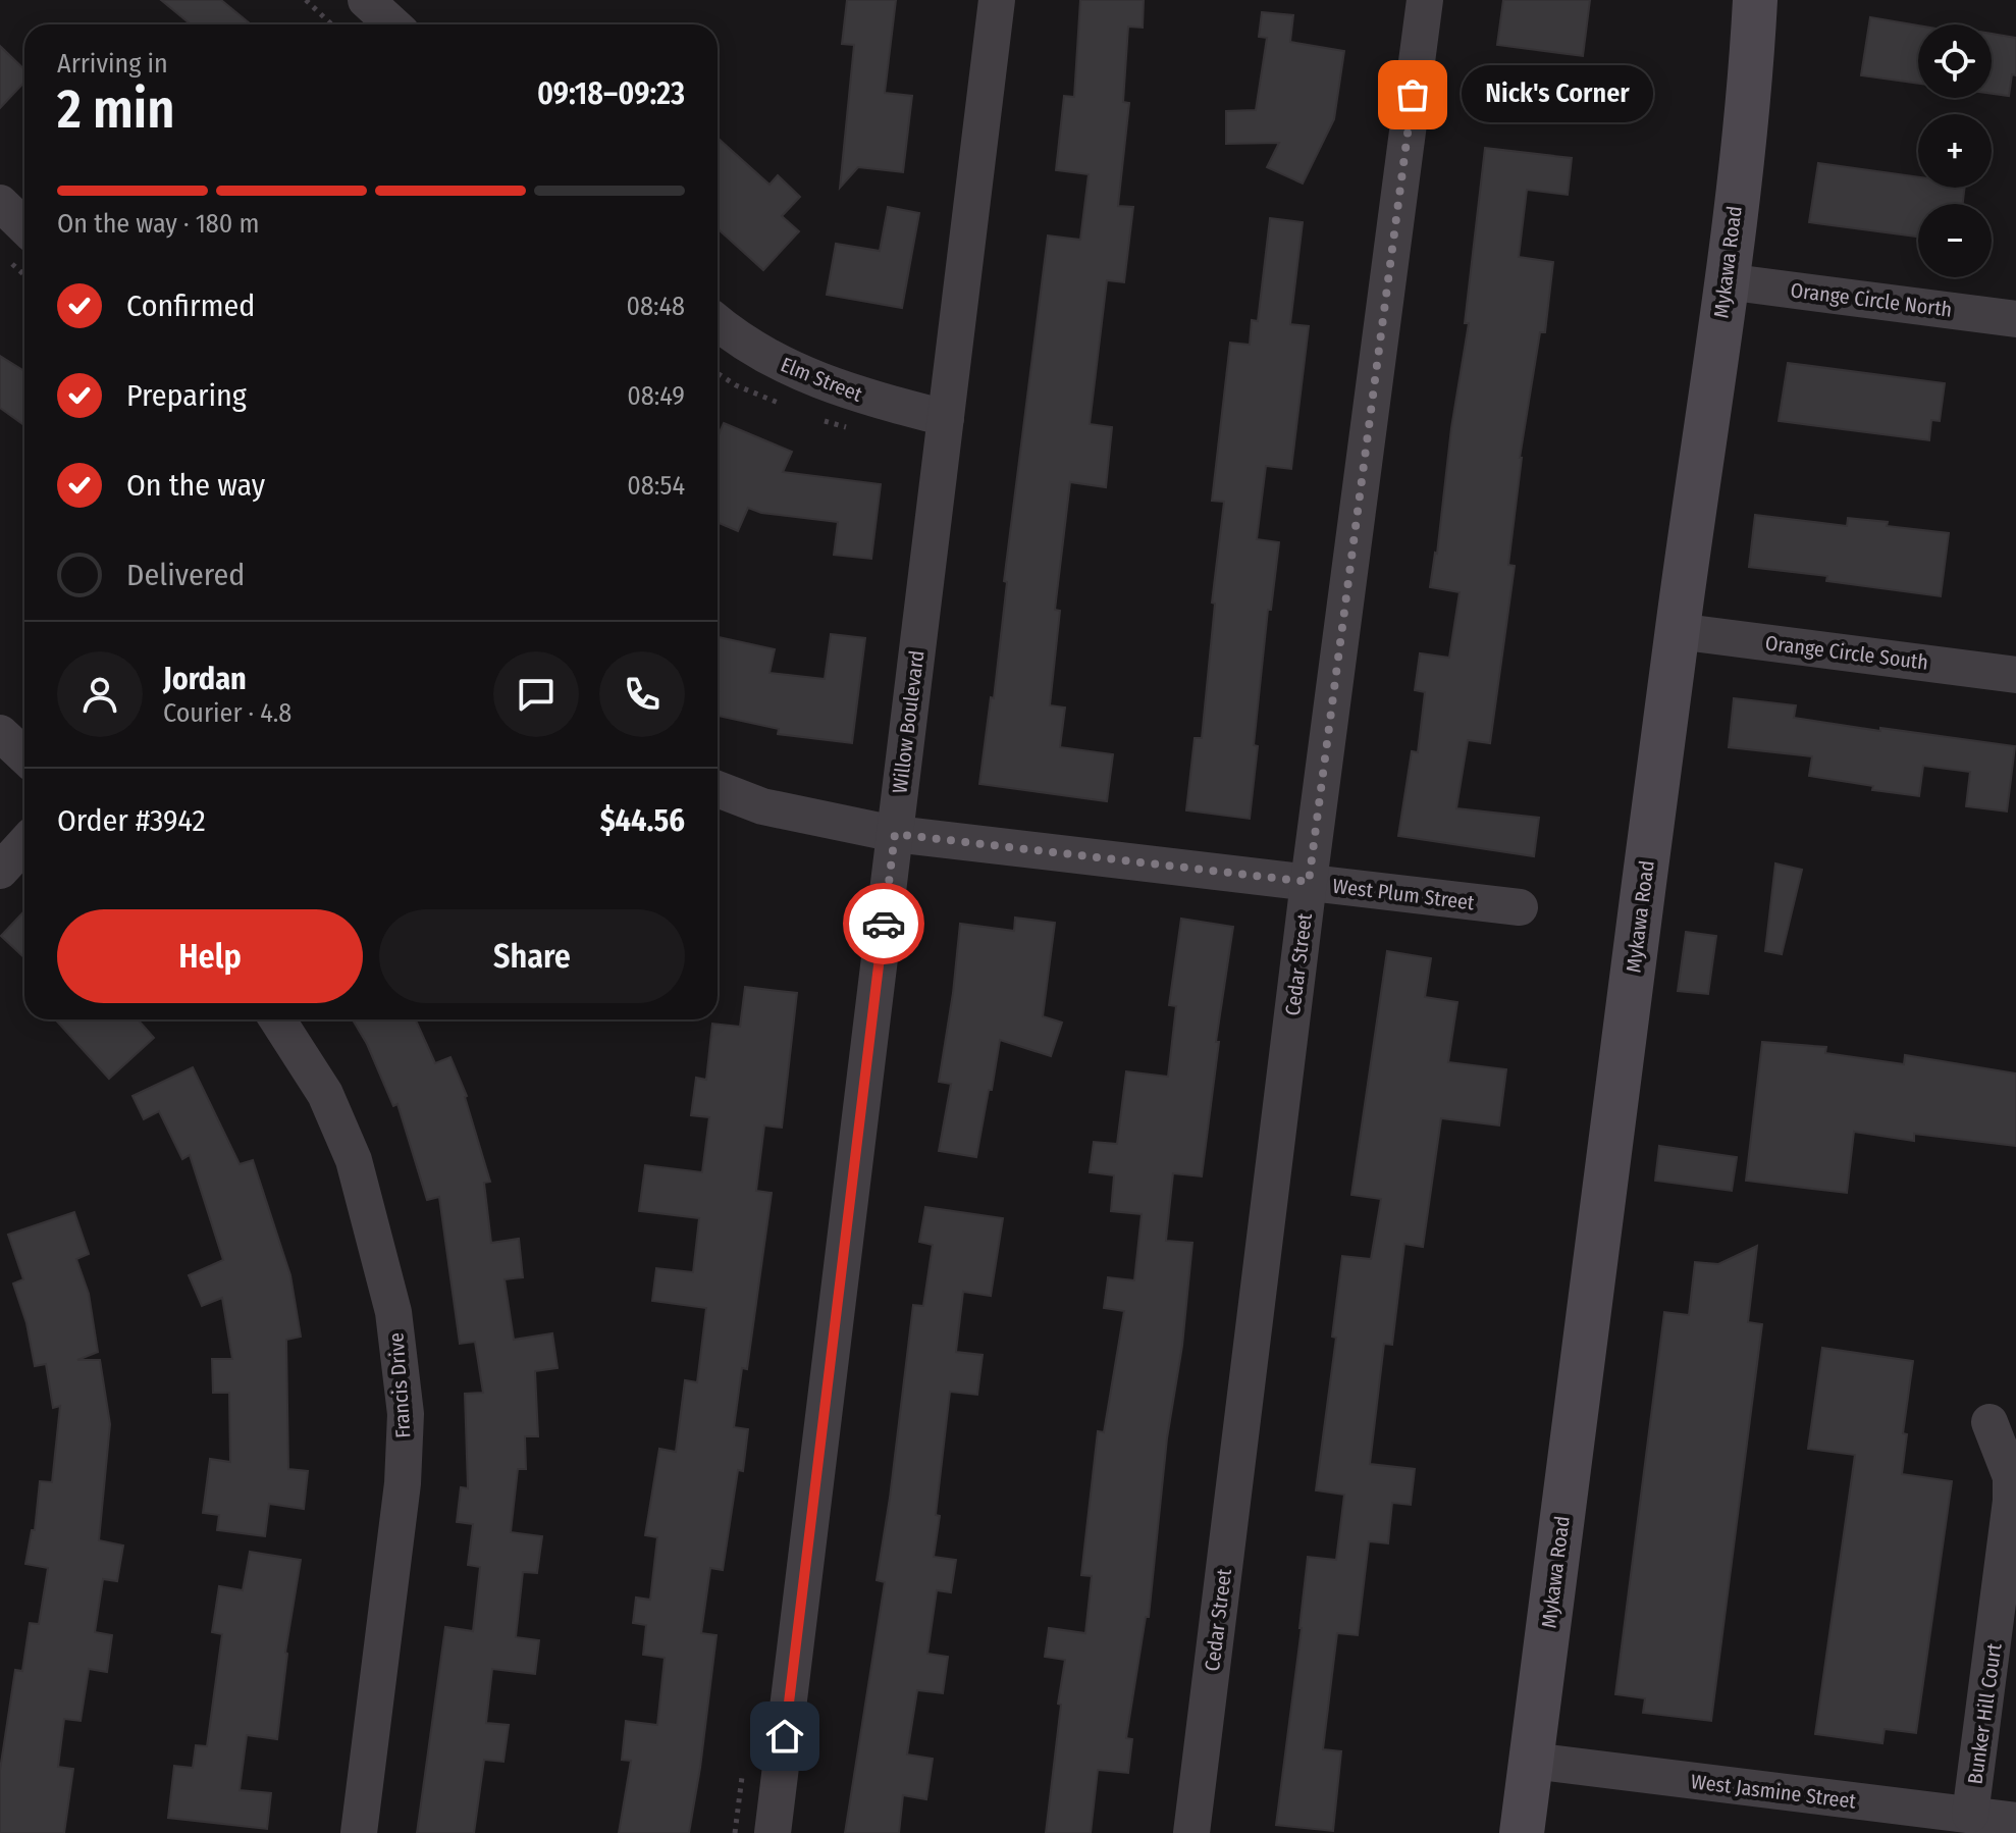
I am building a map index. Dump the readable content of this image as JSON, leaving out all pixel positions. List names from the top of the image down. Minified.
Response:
{"streets":{"main road":["Mykawa Road"],"street":["Orange Circle North","Elm Street","Orange Circle South","Willow Boulevard","West Plum Street","Cedar Street","Francis Drive","Bunker Hill Court","West Jasmine Street"]},"crossings":[["Mykawa Road","Orange Circle North"],["Mykawa Road","Orange Circle South"],["Mykawa Road","West Jasmine Street"],["Elm Street","Willow Boulevard"],["Willow Boulevard","West Plum Street"],["West Plum Street","Cedar Street"],["Bunker Hill Court","West Jasmine Street"]],"places":["Nick's Corner"],"page":{"map_buttons":["+","−"],"heading":["2 min","Arriving in","09:18–09:23"],"panel":["Jordan","Courier · 4.8","Order #3942","$44.56"],"bubble":"Nick's Corner","bar":"On the way · 180 m","list":[["Confirmed","08:48"],["Preparing","08:49"],["On the way","08:54"],"Delivered"],"buttons":["Help","Share"]}}
